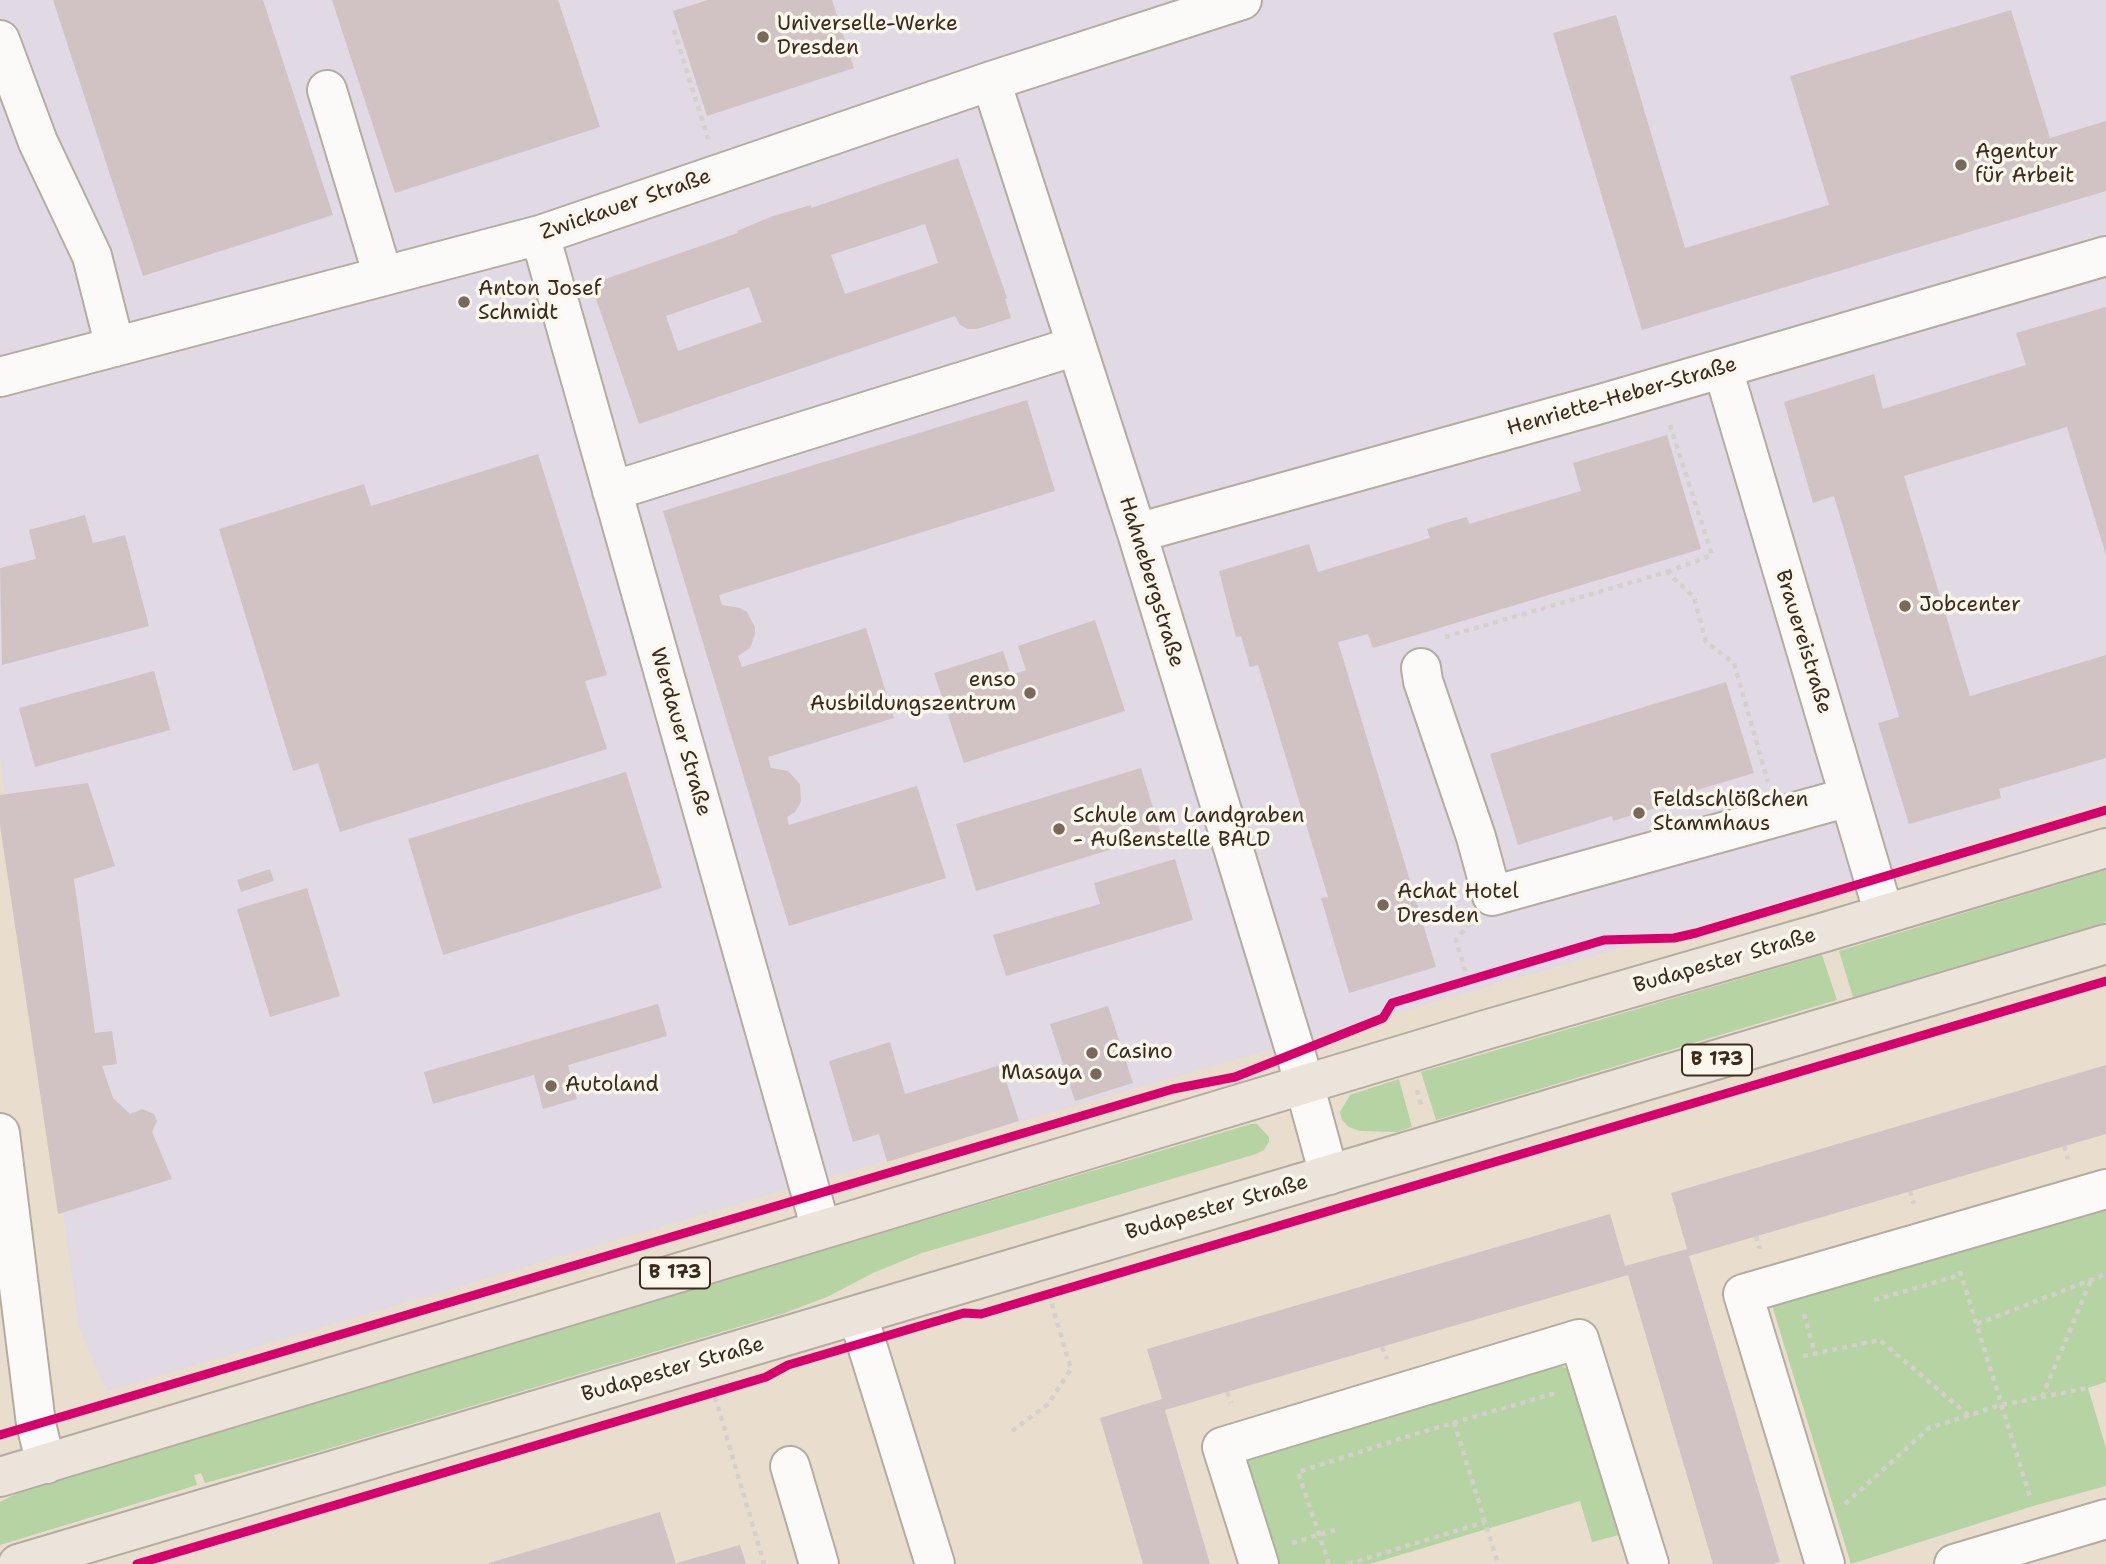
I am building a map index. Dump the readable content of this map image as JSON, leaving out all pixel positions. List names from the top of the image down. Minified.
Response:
{"streets":{"main road":["Budapester Straße","B 173"],"street":["Zwickauer Straße","Henriette-Heber-Straße","Hahnebergstraße","Brauereistraße","Werdauer Straße"]},"crossings":[["Zwickauer Straße","Hahnebergstraße"],["Zwickauer Straße","Werdauer Straße"],["Henriette-Heber-Straße","Hahnebergstraße"],["Henriette-Heber-Straße","Brauereistraße"],["Hahnebergstraße","Budapester Straße"],["Brauereistraße","Budapester Straße"],["Werdauer Straße","Budapester Straße"]],"places":["Universelle-Werke Dresden","Agentur für Arbeit","Anton Josef Schmidt","Jobcenter","enso Ausbildungszentrum","Feldschlößchen Stammhaus","Schule am Landgraben - Außenstelle BALD","Achat Hotel Dresden","Casino","Masaya","Autoland"]}
